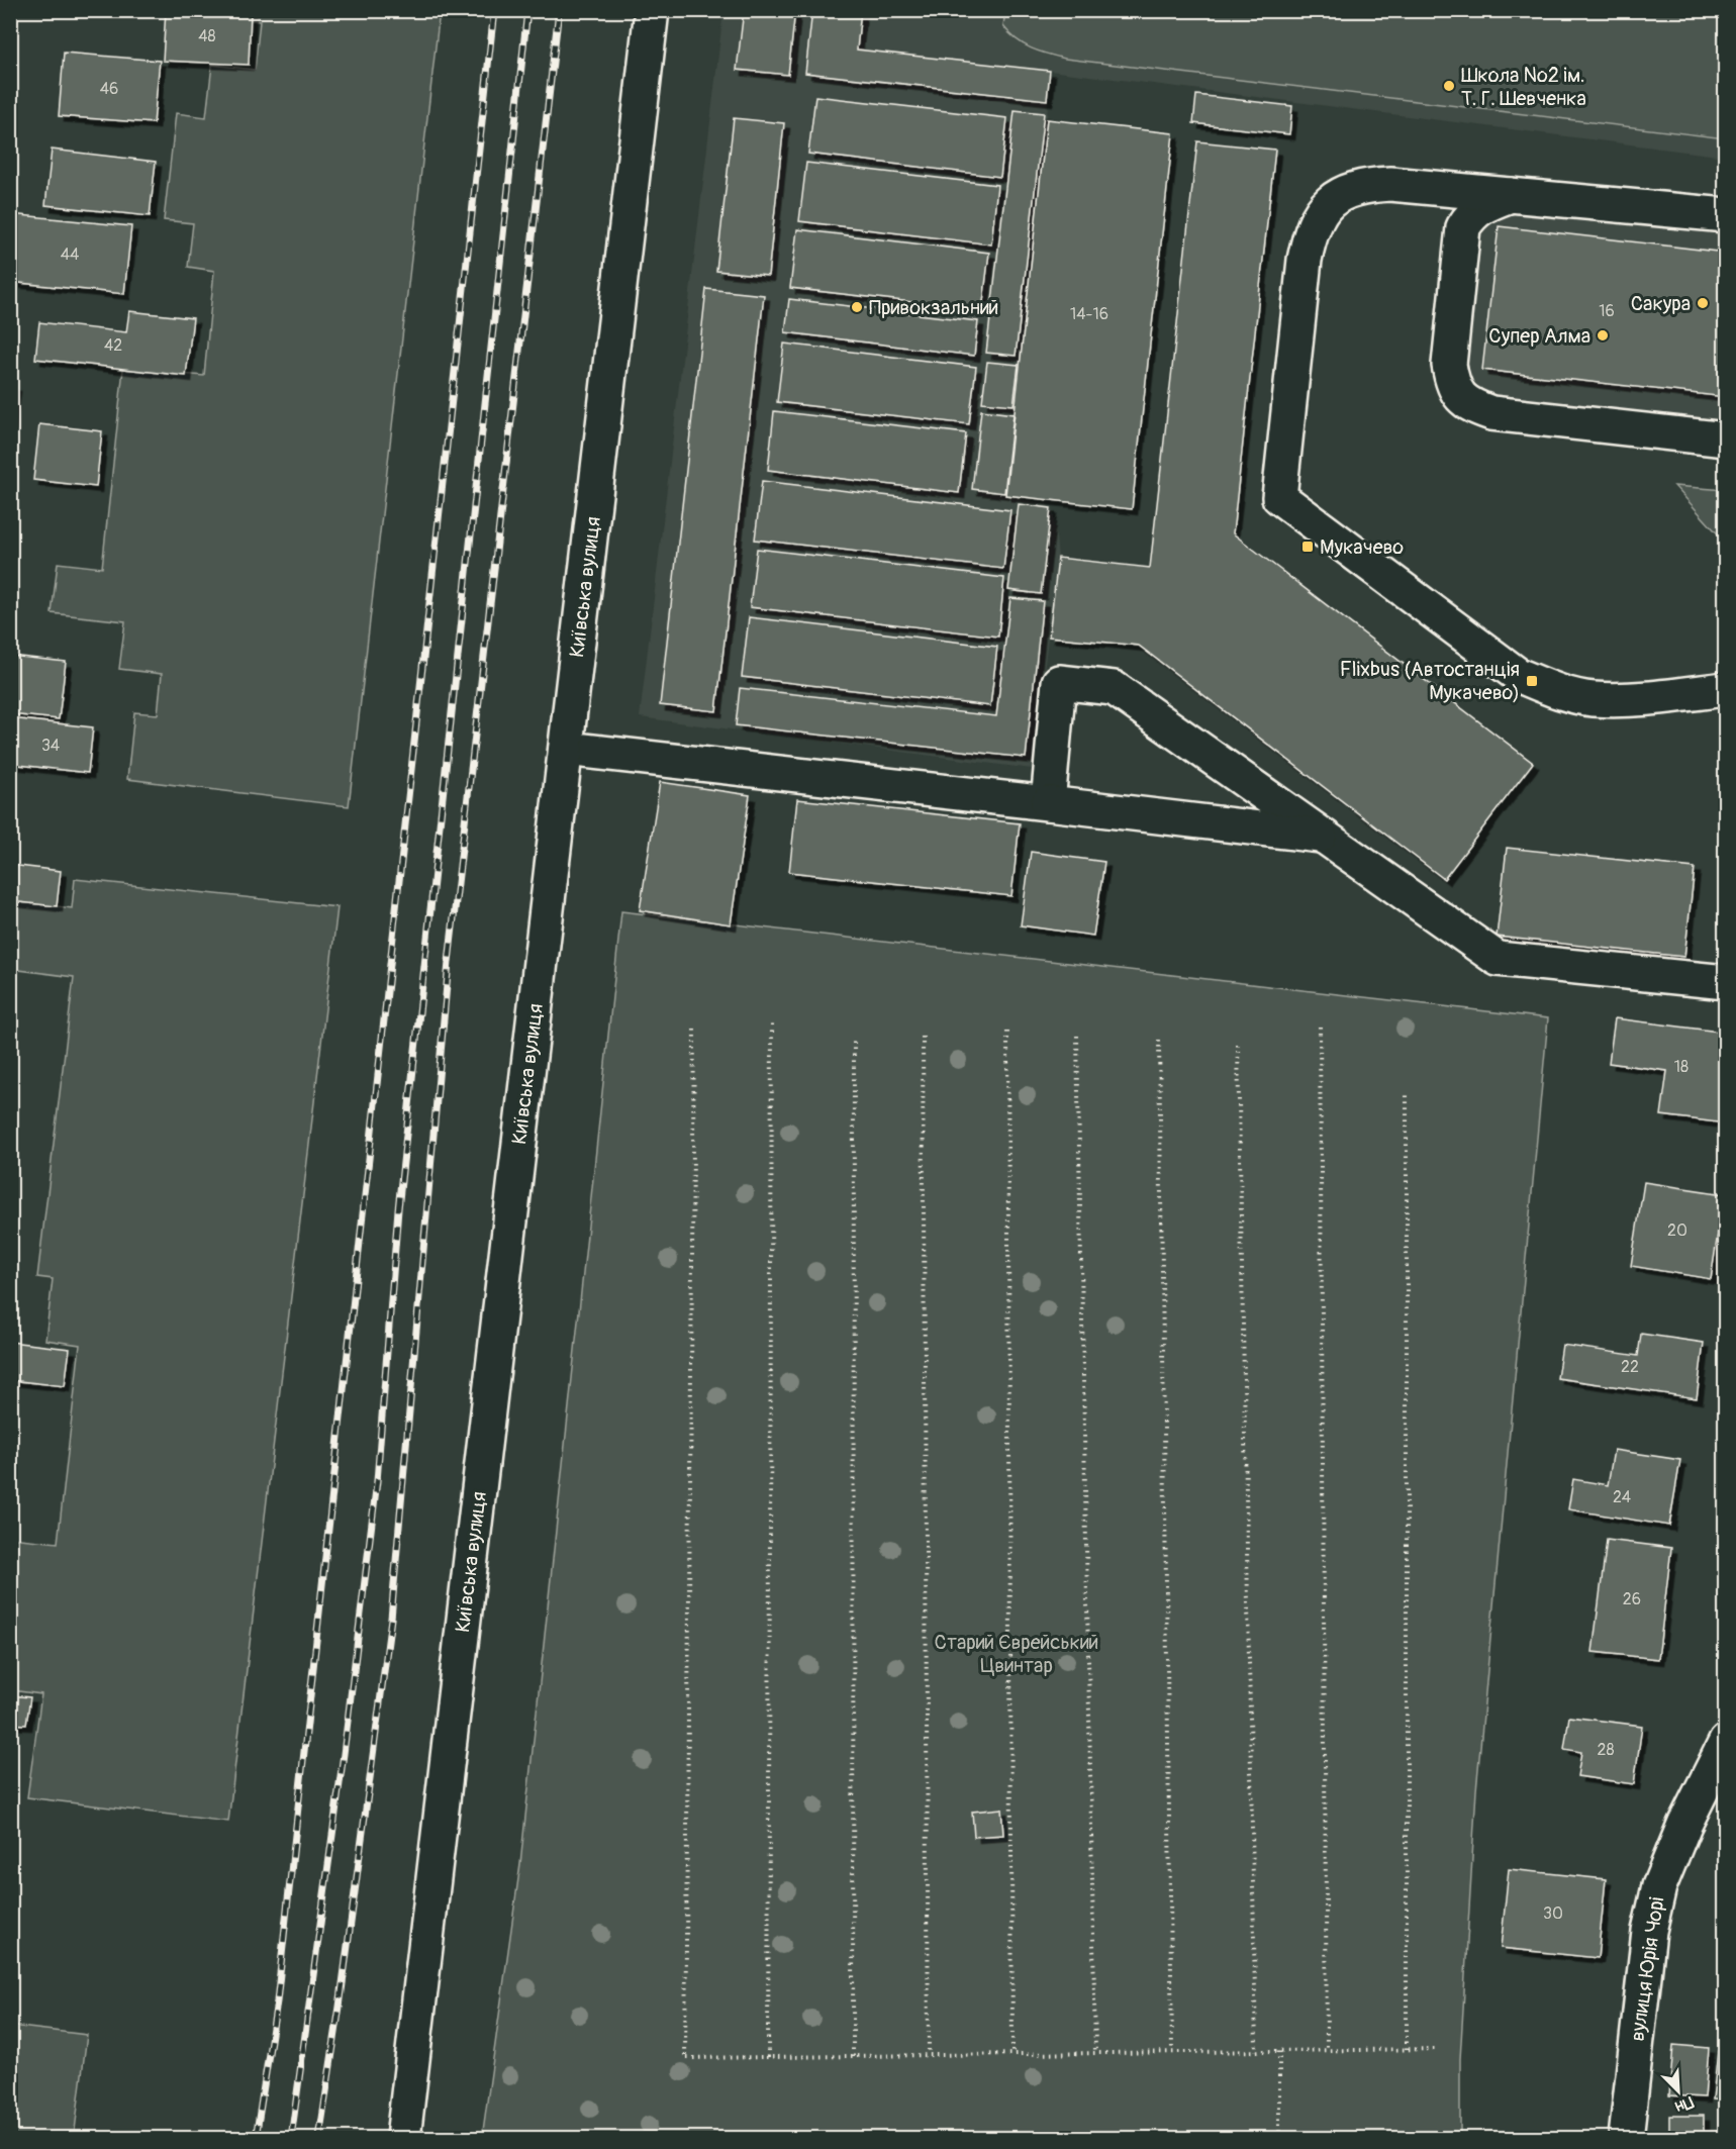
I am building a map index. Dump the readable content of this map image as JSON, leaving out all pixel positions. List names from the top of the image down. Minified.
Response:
{"streets":{"street":["Київська вулиця","вулиця Юрія Чорі"]},"parks":["Старий Єврейський Цвинтар"],"places":{"other":["Школа №2 ім. Т. Г. Шевченка","Сакура","Привокзальний","Супер Алма"],"transit":["Мукачево","Flixbus (Автостанція Мукачево)"]},"house_numbers":["48","46","44","16","14-16","42","34","18","20","22","24","26","28","30"],"north":"bottom right"}
